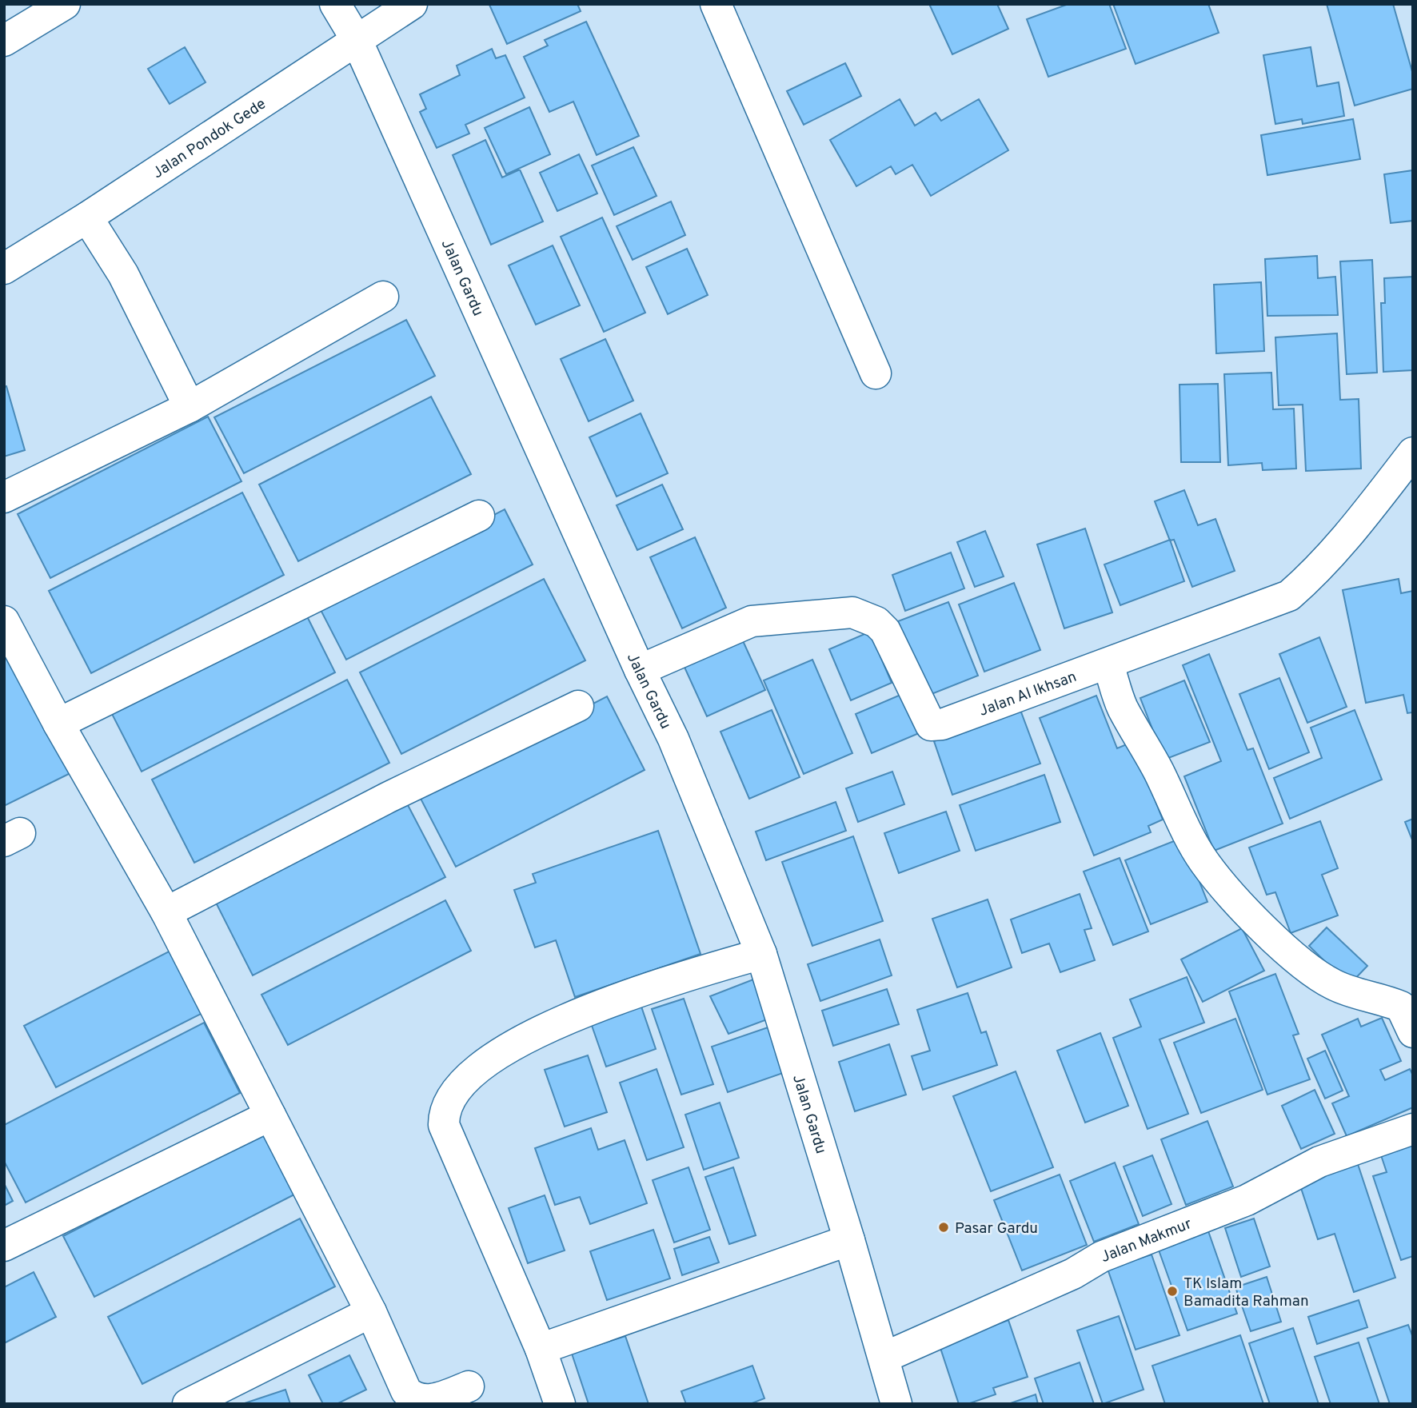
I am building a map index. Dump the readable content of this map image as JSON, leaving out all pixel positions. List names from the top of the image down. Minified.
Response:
{"streets":{"street":["Jalan Pondok Gede","Jalan Gardu","Jalan Al Ikhsan","Jalan Makmur"]},"crossings":[["Jalan Pondok Gede","Jalan Gardu"],["Jalan Gardu","Jalan Al Ikhsan"],["Jalan Gardu","Jalan Makmur"]],"places":["Pasar Gardu","TK Islam Bamadita Rahman"]}
